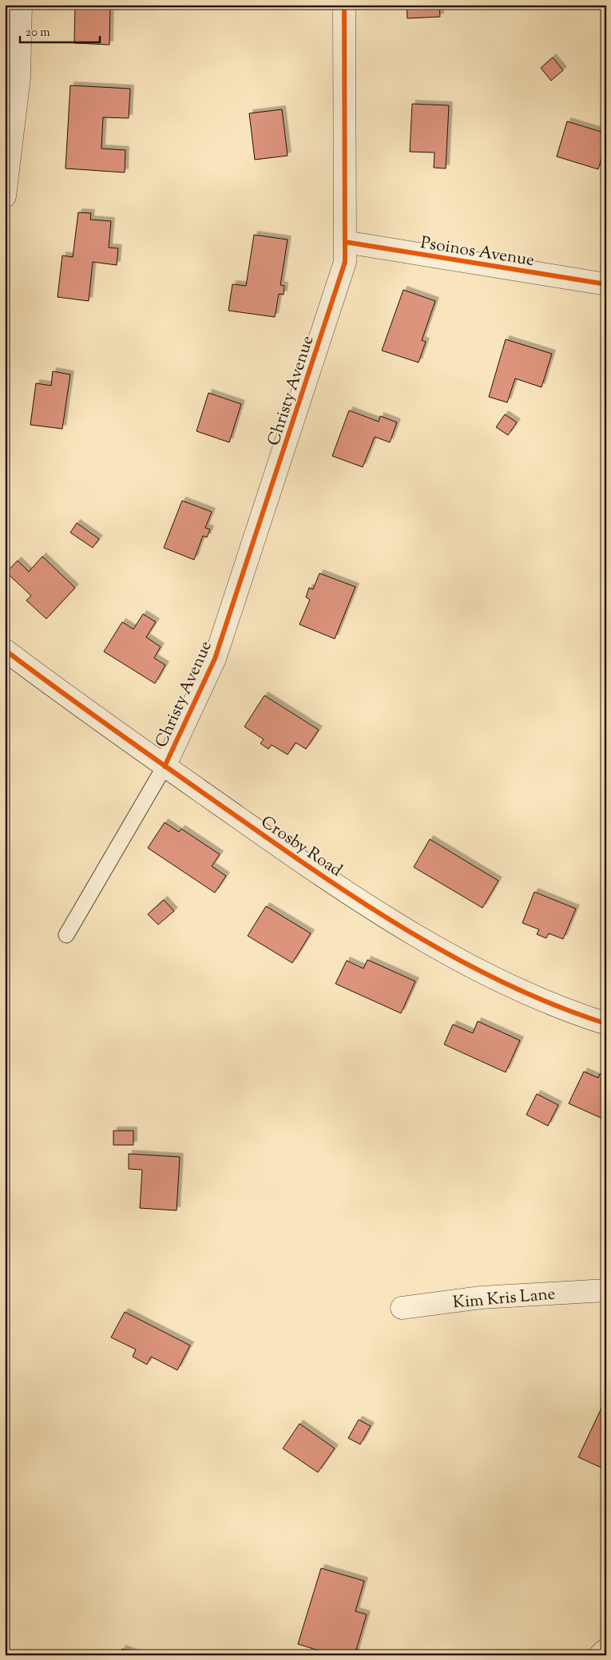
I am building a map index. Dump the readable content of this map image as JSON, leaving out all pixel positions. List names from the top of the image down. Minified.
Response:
{"streets":{"street":["Psoinos Avenue","Christy Avenue","Crosby Road","Kim Kris Lane"]},"crossings":[["Psoinos Avenue","Christy Avenue"],["Christy Avenue","Crosby Road"]],"scale_bar":"20 m"}
